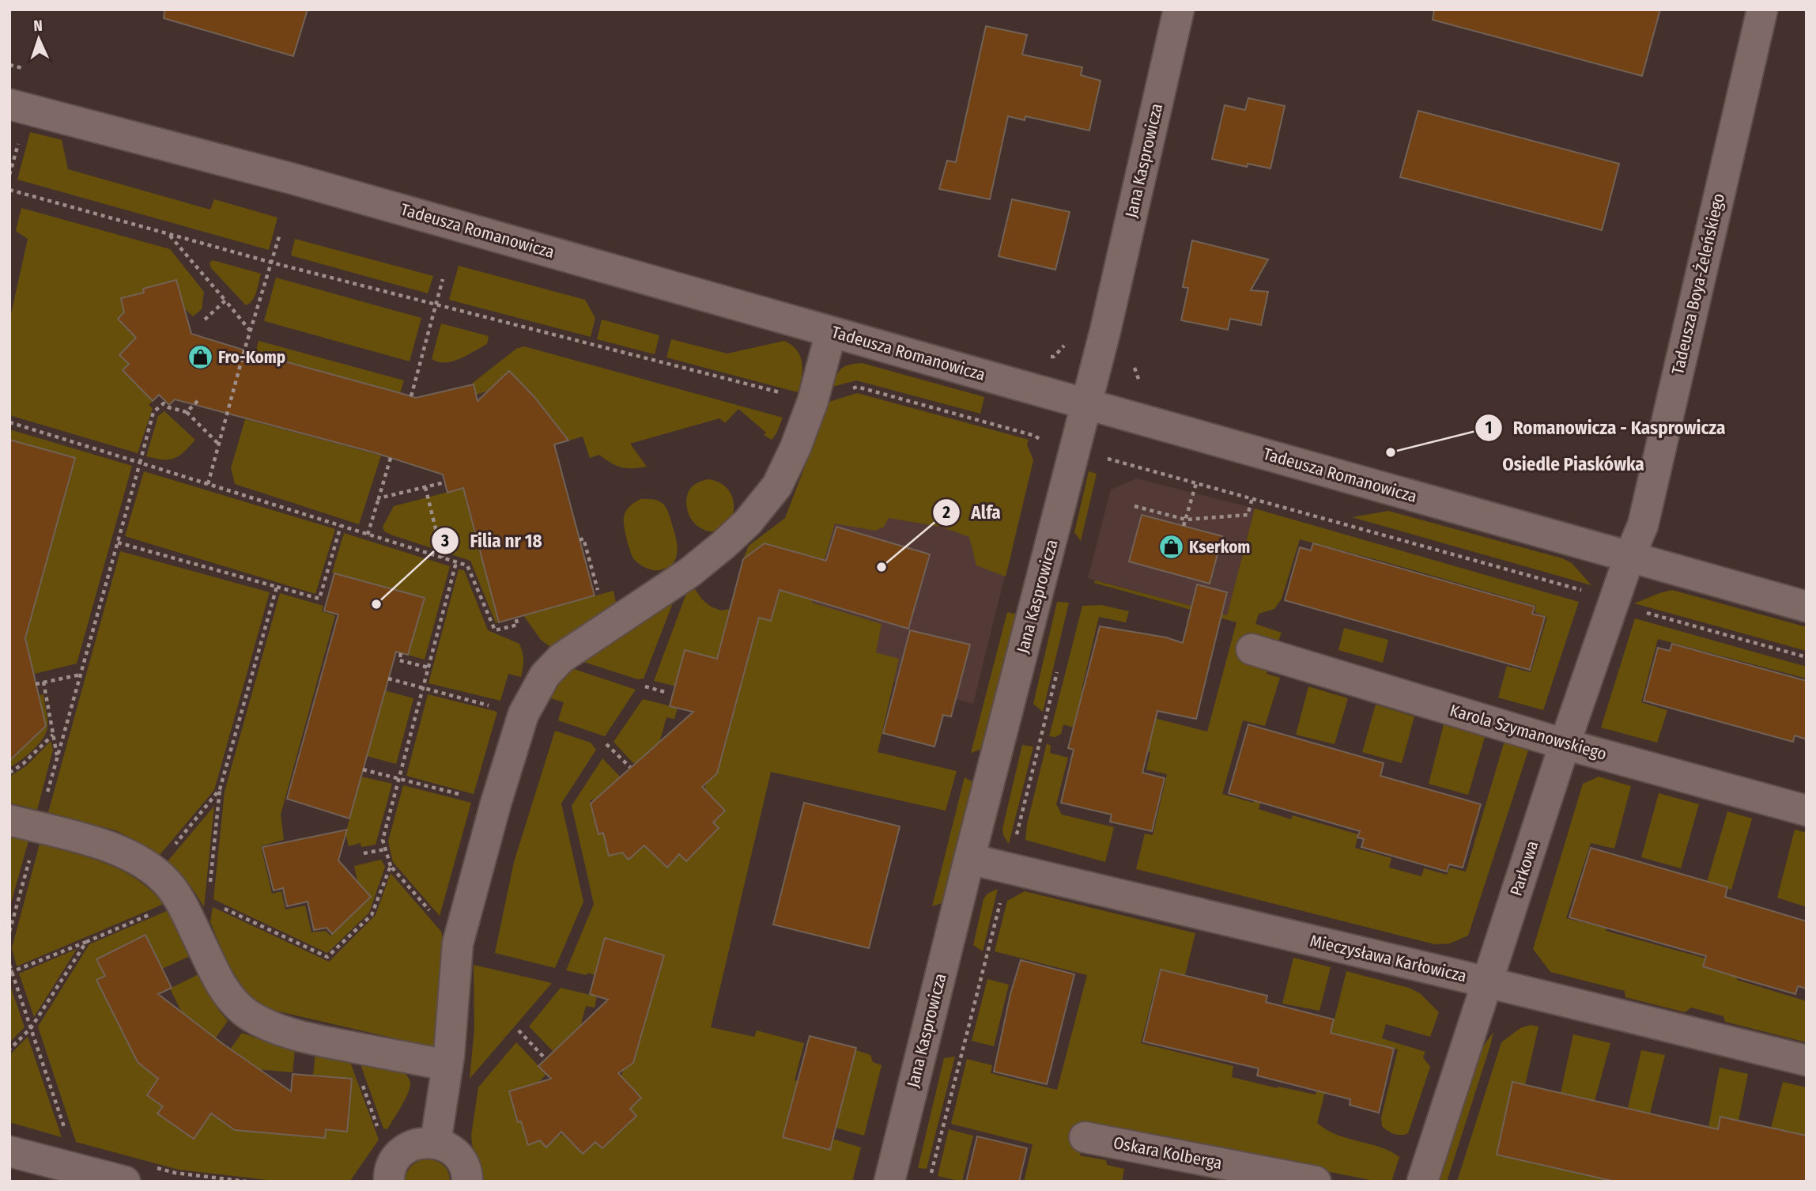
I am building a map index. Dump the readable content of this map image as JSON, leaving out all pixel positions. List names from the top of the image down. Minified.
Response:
{"streets":{"street":["Jana Kasprowicza","Tadeusza Romanowicza","Tadeusza Boya-Żeleńskiego","Karola Szymanowskiego","Parkowa","Mieczysława Karłowicza","Oskara Kolberga"]},"crossings":[["Jana Kasprowicza","Tadeusza Romanowicza"],["Jana Kasprowicza","Mieczysława Karłowicza"],["Tadeusza Romanowicza","Tadeusza Boya-Żeleńskiego"],["Tadeusza Romanowicza","Parkowa"],["Tadeusza Boya-Żeleńskiego","Parkowa"],["Karola Szymanowskiego","Parkowa"],["Parkowa","Mieczysława Karłowicza"]],"districts":["Osiedle Piaskówka"],"places":{"shop":["Fro-Komp","Kserkom"],"other":["Romanowicza - Kasprowicza","Alfa","Filia nr 18"]},"north":"top"}
